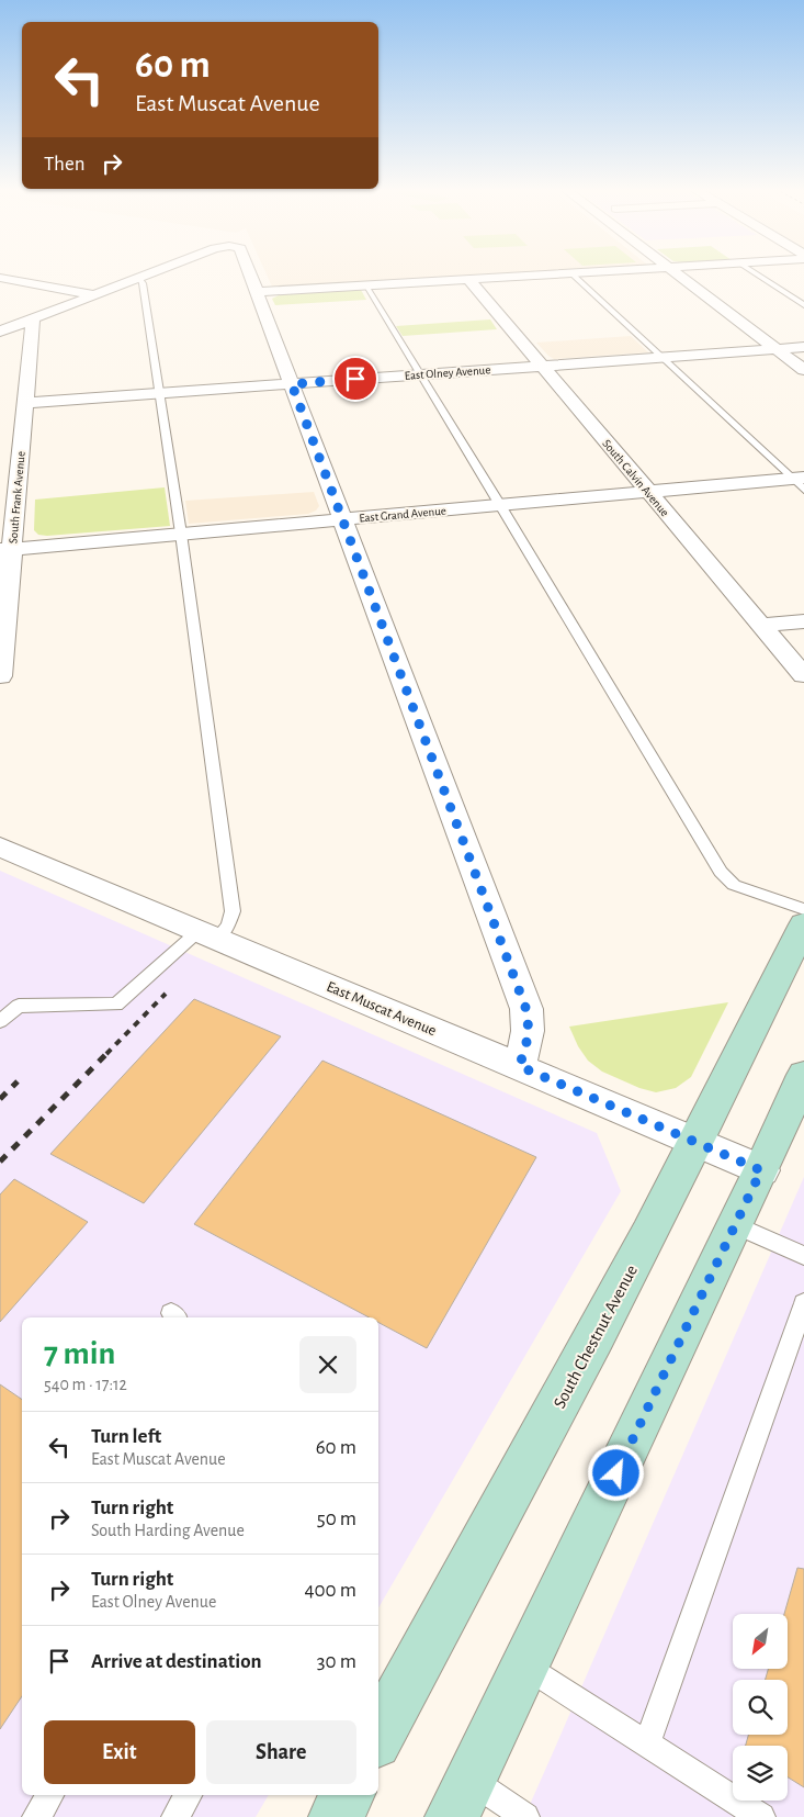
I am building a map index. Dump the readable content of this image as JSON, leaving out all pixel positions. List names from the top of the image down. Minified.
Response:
{"streets":{"main road":["South Chestnut Avenue"],"street":["East Olney Avenue","South Calvin Avenue","South Frank Avenue","East Grand Avenue","East Muscat Avenue"]},"crossings":[["East Olney Avenue","South Calvin Avenue"],["East Olney Avenue","South Frank Avenue"],["South Calvin Avenue","East Grand Avenue"],["South Frank Avenue","East Grand Avenue"],["East Muscat Avenue","South Chestnut Avenue"]],"north":"bottom left","page":{"turn":["60 m","East Muscat Avenue"],"then":"Then","heading":["7 min","540 m · 17:12"],"list":[{"name":"Turn left","note":"East Muscat Avenue","value":"60 m"},{"name":"Turn right","note":"South Harding Avenue","value":"50 m"},{"name":"Turn right","note":"East Olney Avenue","value":"400 m"},{"name":"Arrive at destination","value":"30 m"}],"buttons":["Exit","Share"]}}
